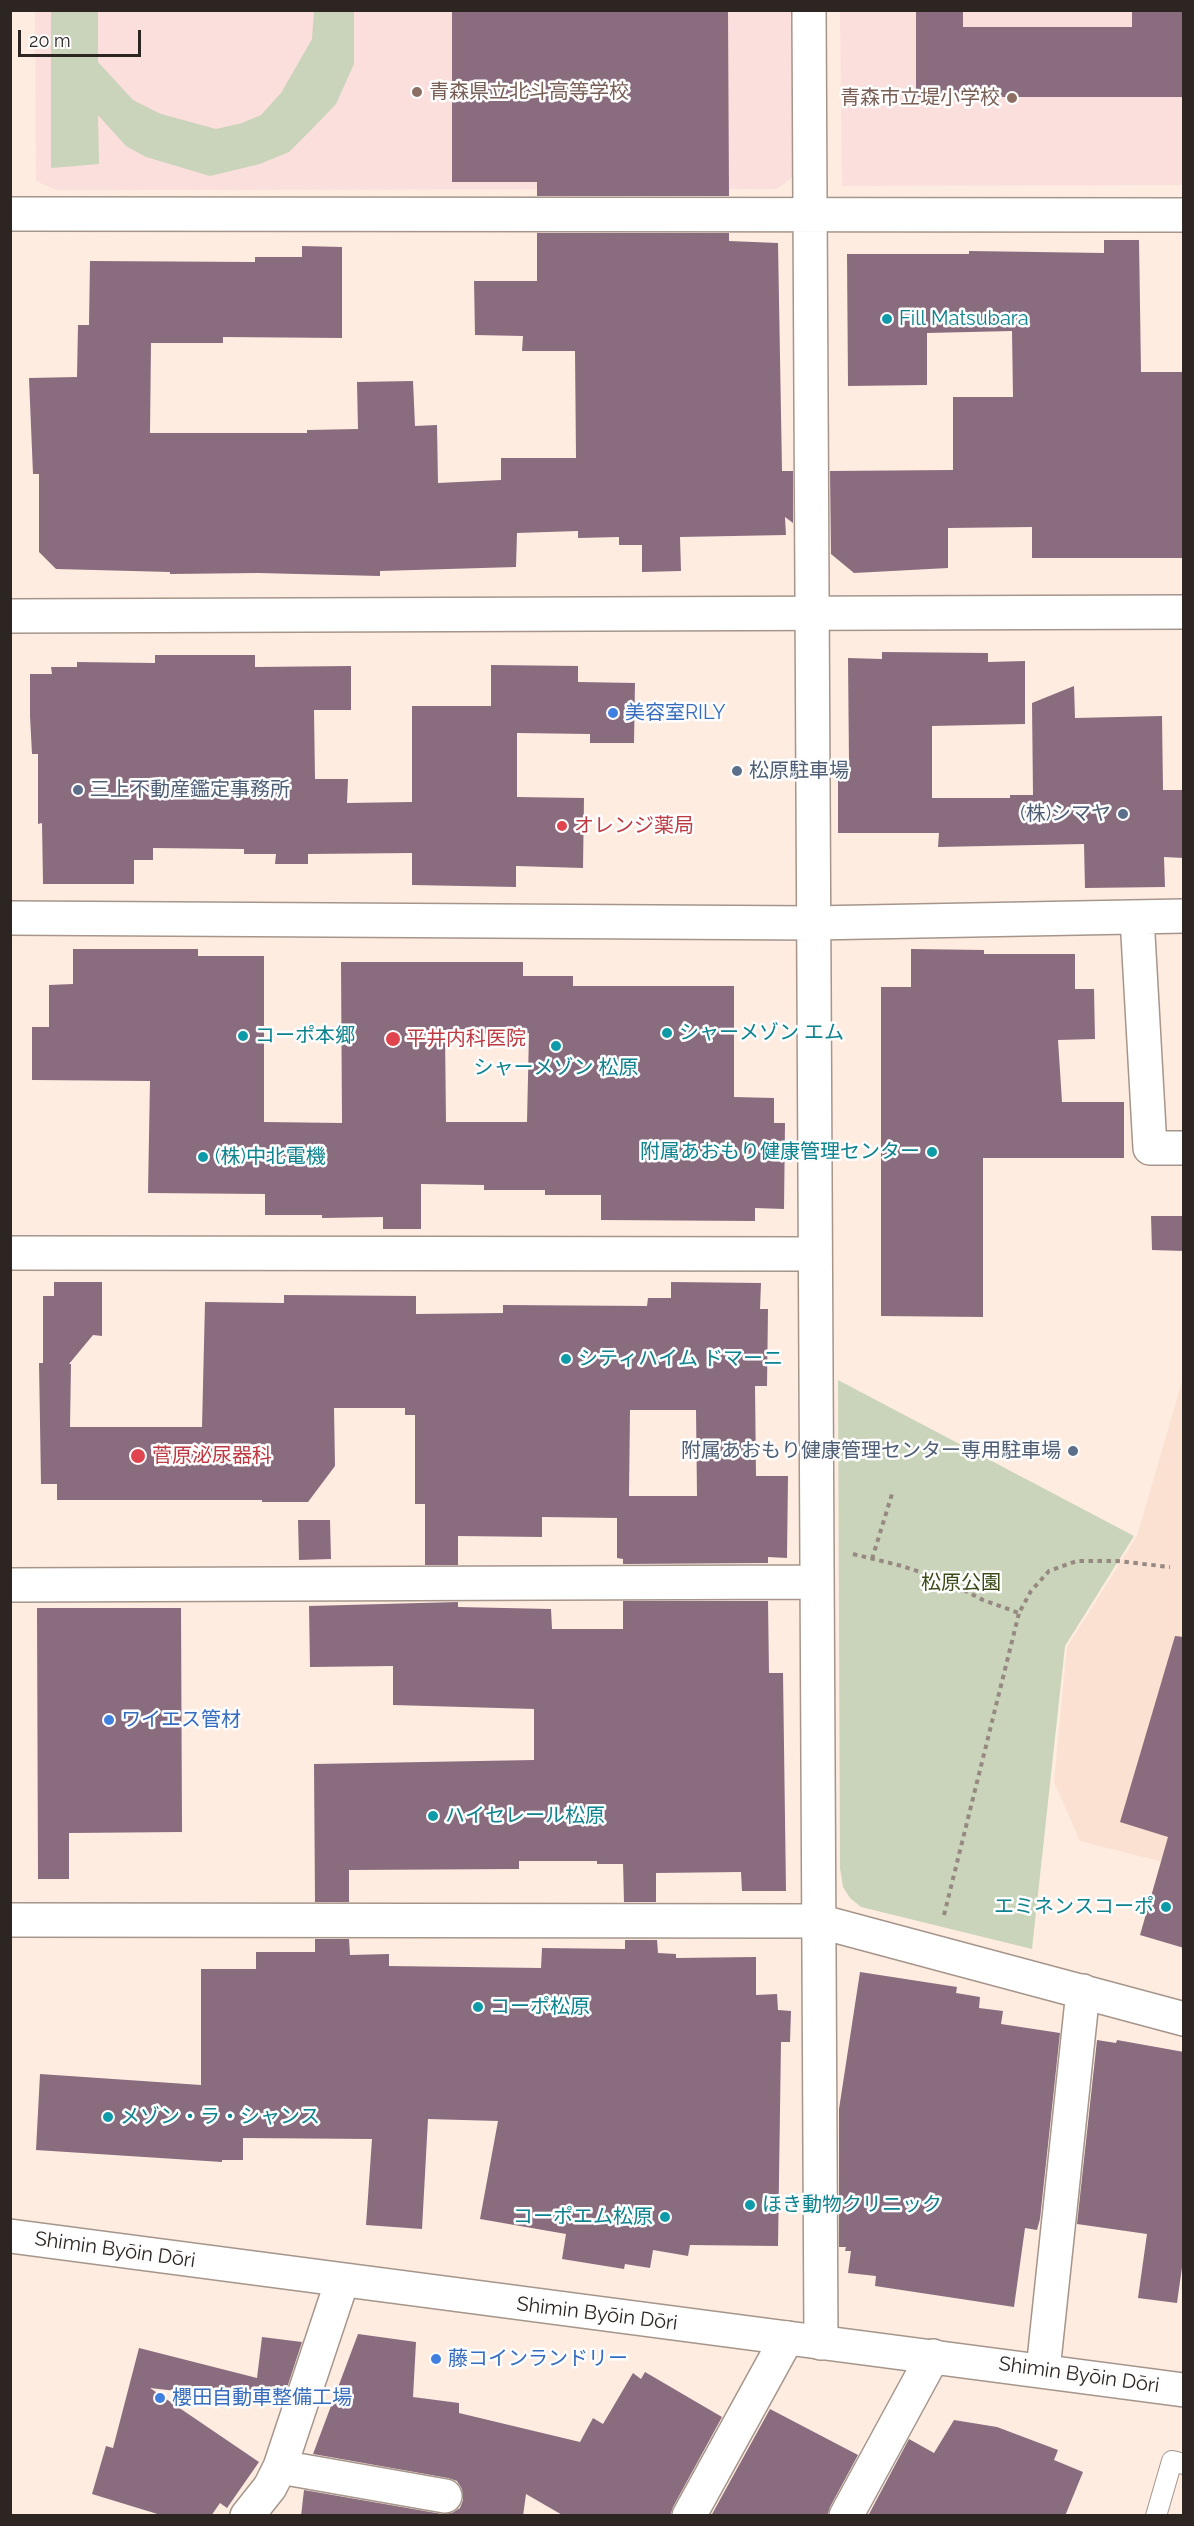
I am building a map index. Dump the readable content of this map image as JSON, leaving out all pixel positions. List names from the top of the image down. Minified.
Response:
{"streets":{"street":["Shimin Byōin Dōri"]},"parks":["松原公園"],"places":["青森県立北斗高等学校","青森市立堤小学校","Fill Matsubara","美容室RILY","松原駐車場","三上不動産鑑定事務所","(株)シマヤ","オレンジ薬局","シャーメゾン エム","コーポ本郷","平井内科医院","シャーメゾン 松原","附属あおもり健康管理センター","(株)中北電機","シティハイム ドマーニ","附属あおもり健康管理センター専用駐車場","菅原泌尿器科","ワイエス管材","ハイセレール松原","エミネンスコーポ","コーポ松原","メゾン・ラ・シャンス","ほき動物クリニック","コーポエム松原","藤コインランドリー","櫻田自動車整備工場"],"scale_bar":"20 m"}
